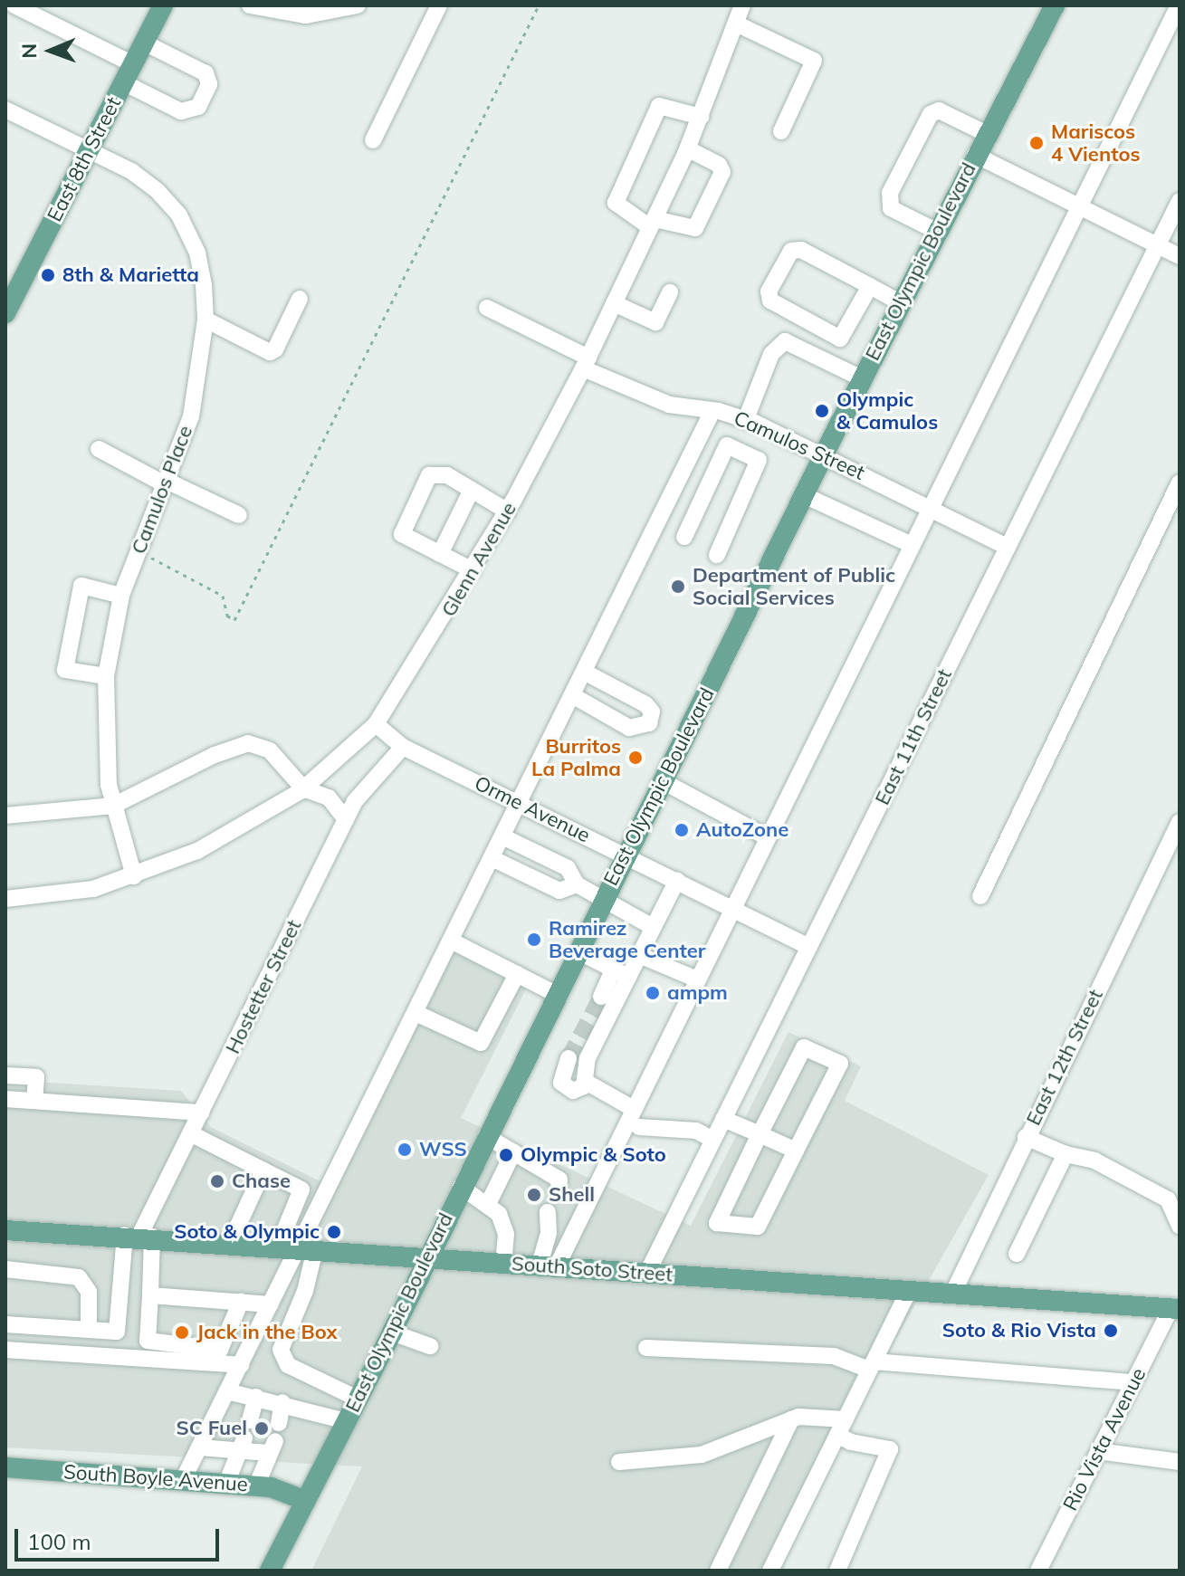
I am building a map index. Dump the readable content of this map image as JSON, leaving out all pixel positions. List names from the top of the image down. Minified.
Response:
{"streets":{"main road":["East 8th Street","East Olympic Boulevard","South Soto Street","South Boyle Avenue"],"street":["Camulos Street","Camulos Place","Glenn Avenue","East 11th Street","Orme Avenue","Hostetter Street","East 12th Street","Rio Vista Avenue"]},"crossings":[["East 8th Street","Camulos Place"],["East Olympic Boulevard","Camulos Street"],["East Olympic Boulevard","Orme Avenue"],["East Olympic Boulevard","South Soto Street"],["East Olympic Boulevard","South Boyle Avenue"],["Camulos Street","Glenn Avenue"],["Camulos Street","East 11th Street"],["Camulos Place","Glenn Avenue"],["Glenn Avenue","Orme Avenue"],["East 11th Street","Orme Avenue"],["East 11th Street","South Soto Street"],["Orme Avenue","Hostetter Street"],["Hostetter Street","South Soto Street"],["East 12th Street","South Soto Street"],["South Soto Street","Rio Vista Avenue"]],"places":["Mariscos 4 Vientos","8th & Marietta","Olympic & Camulos","Department of Public Social Services","Burritos La Palma","AutoZone","Ramirez Beverage Center","ampm","WSS","Olympic & Soto","Chase","Shell","Soto & Olympic","Soto & Rio Vista","Jack in the Box","SC Fuel"],"scale_bar":"100 m","north":"left"}
